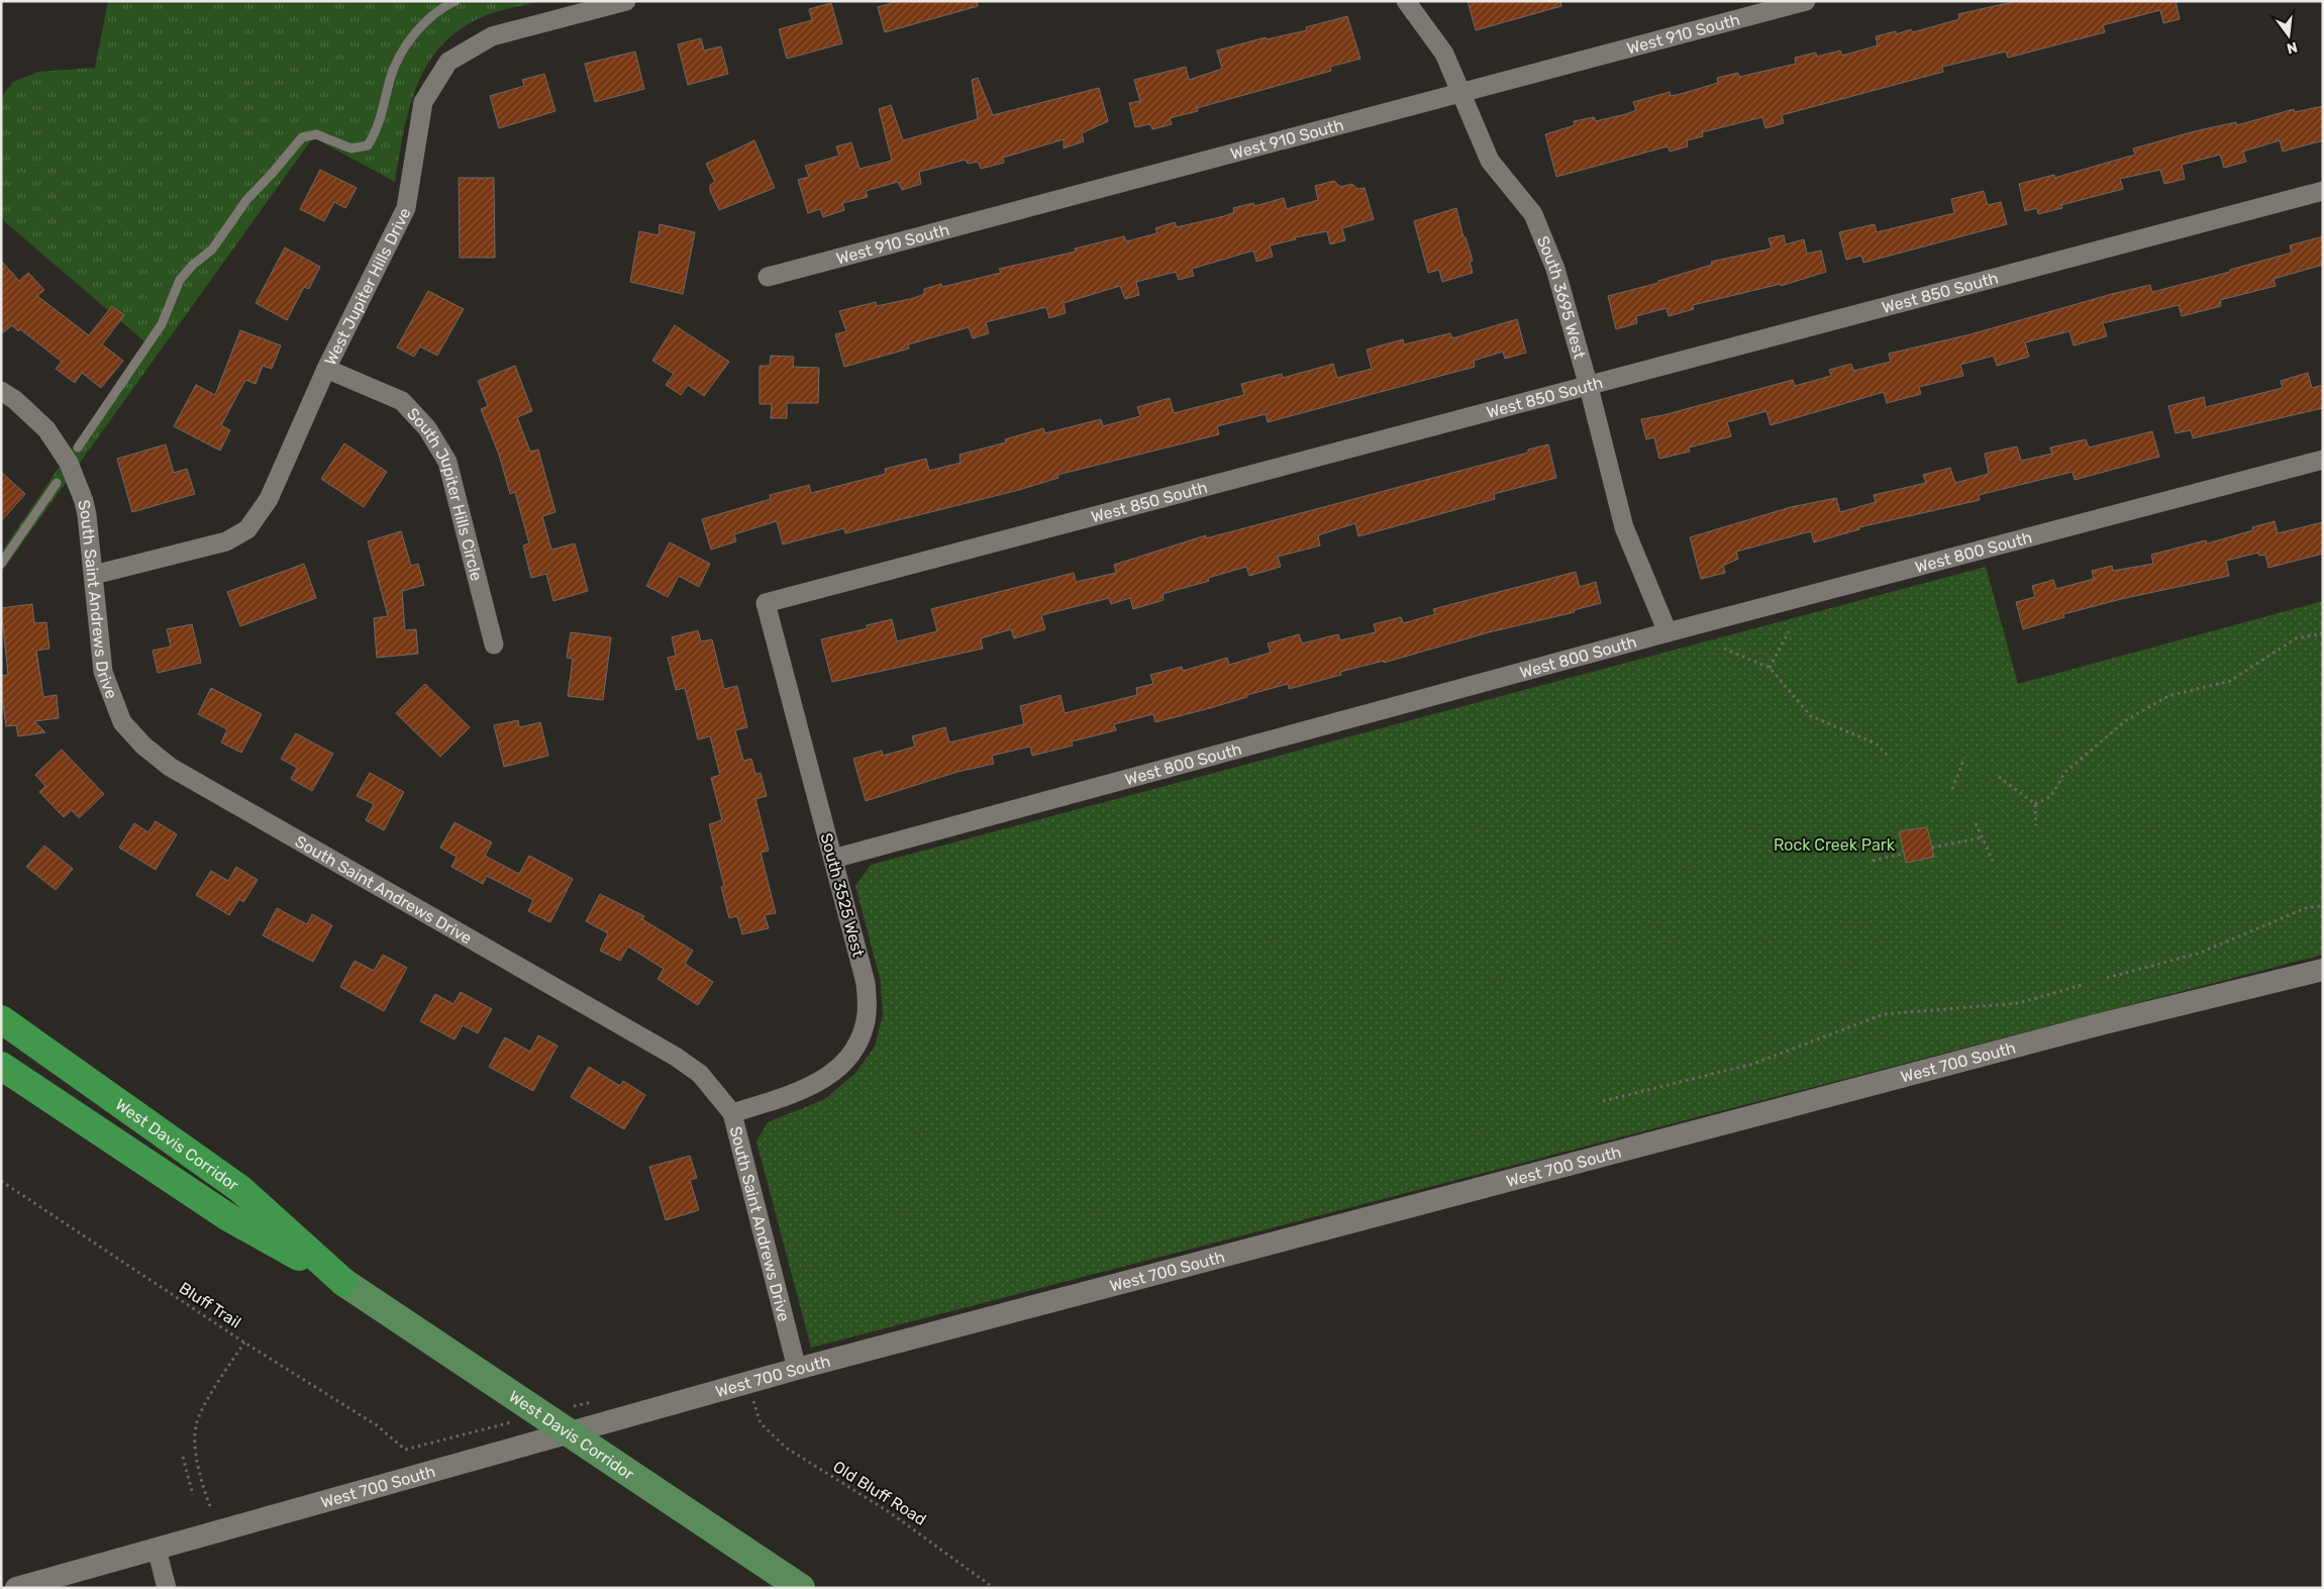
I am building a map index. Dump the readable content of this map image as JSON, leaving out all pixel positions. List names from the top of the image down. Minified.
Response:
{"streets":{"highway":["West Davis Corridor"],"street":["West 910 South","West Jupiter Hills Drive","West 850 South","South 3695 West","South Jupiter Hills Circle","West 800 South","South Saint Andrews Drive","South 3525 West","West 700 South"],"path":["Bluff Trail","Old Bluff Road"]},"crossings":[["West 910 South","South 3695 West"],["West Jupiter Hills Drive","South Jupiter Hills Circle"],["West Jupiter Hills Drive","South Saint Andrews Drive"],["West 850 South","South 3695 West"],["West 850 South","South 3525 West"],["South 3695 West","West 800 South"],["West 800 South","South 3525 West"],["South Saint Andrews Drive","South 3525 West"],["South Saint Andrews Drive","West 700 South"]],"parks":["Rock Creek Park"],"north":"bottom"}
